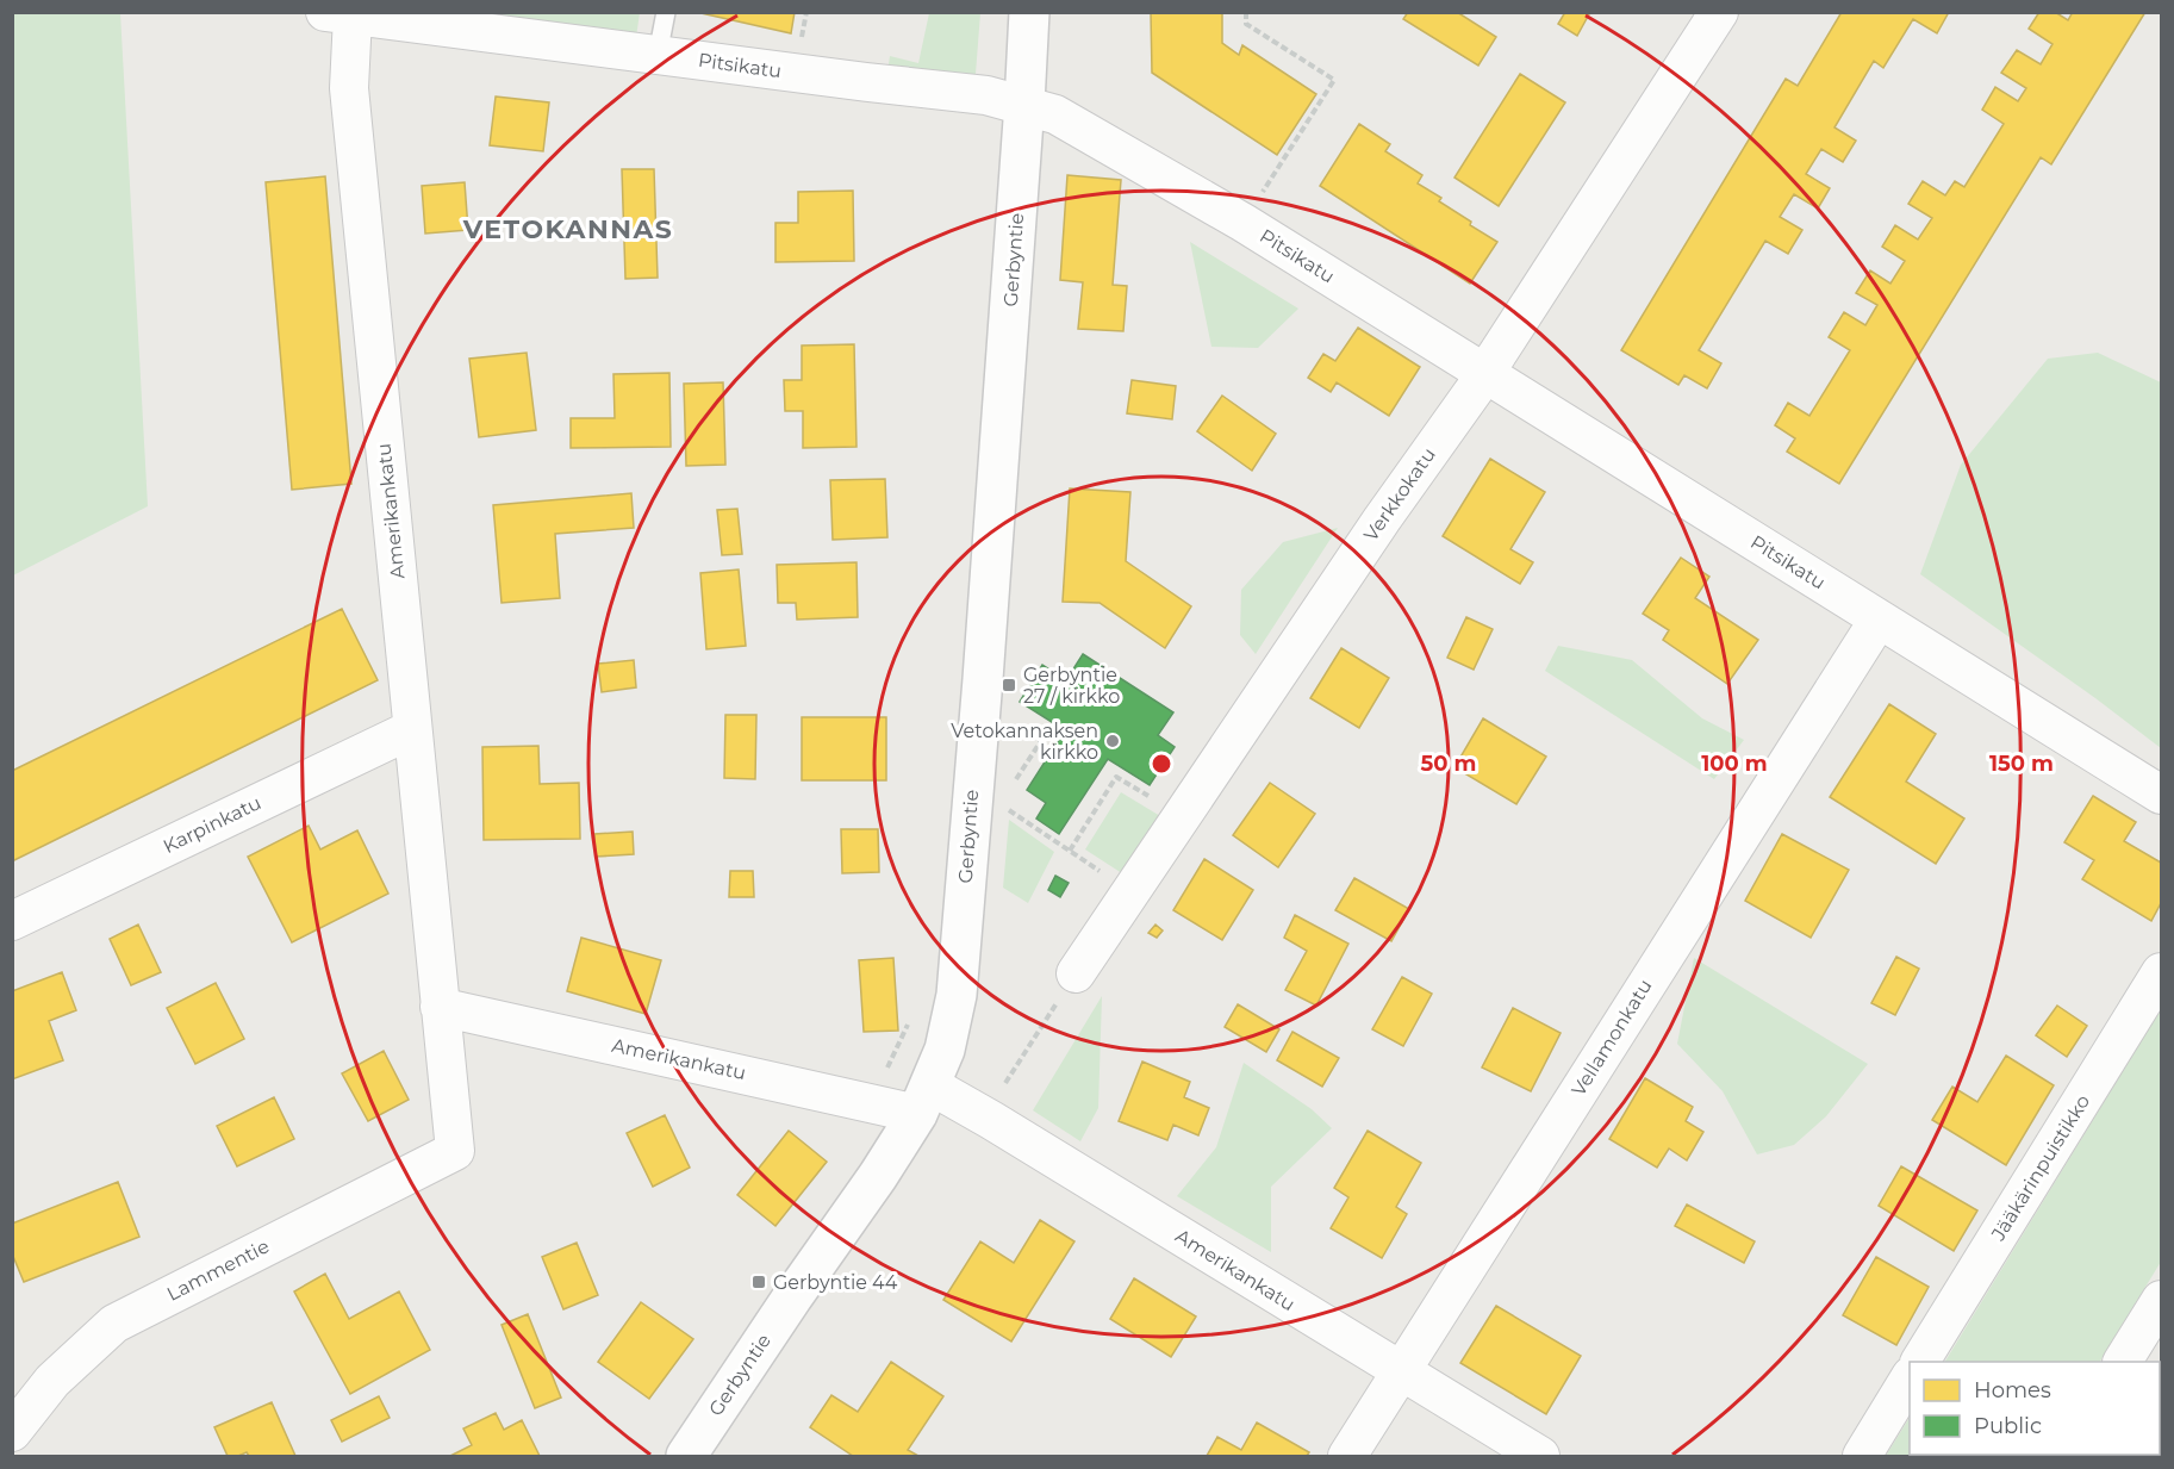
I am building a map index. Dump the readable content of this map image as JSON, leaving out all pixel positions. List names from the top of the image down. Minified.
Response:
{"streets":{"main road":["Gerbyntie"],"street":["Pitsikatu","Verkkokatu","Amerikankatu","Karpinkatu","Vellamonkatu","Jääkärinpuistikko","Lammentie"]},"crossings":[["Pitsikatu","Gerbyntie"],["Pitsikatu","Verkkokatu"],["Pitsikatu","Amerikankatu"],["Pitsikatu","Vellamonkatu"],["Gerbyntie","Amerikankatu"],["Amerikankatu","Karpinkatu"],["Amerikankatu","Vellamonkatu"],["Amerikankatu","Lammentie"]],"districts":["VETOKANNAS"],"places":{"transit":["Gerbyntie 27 / kirkko","Gerbyntie 44"],"other":["Vetokannaksen kirkko"]},"legend":["Homes","Public"],"rings":["50 m","100 m","150 m"]}
